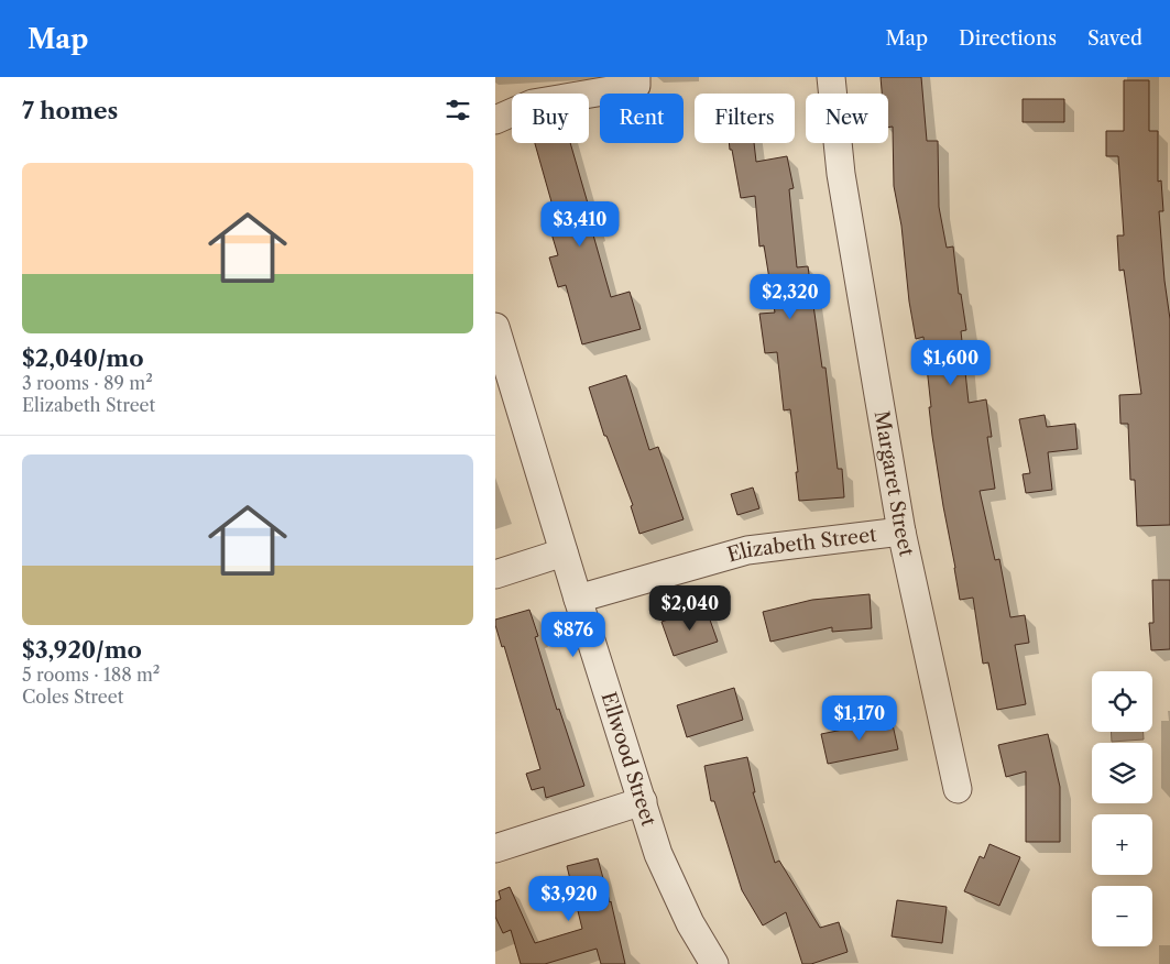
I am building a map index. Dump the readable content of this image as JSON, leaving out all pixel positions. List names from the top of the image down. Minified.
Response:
{"streets":{"street":["Margaret Street","Elizabeth Street","Ellwood Street"]},"crossings":[["Margaret Street","Elizabeth Street"],["Elizabeth Street","Ellwood Street"]],"page":{"header":"Map","nav":["Map","Directions","Saved"],"heading":"7 homes","chip":["Buy","Rent","Filters","New"],"list":[{"name":"$2,040/mo","note":"3 rooms · 89 m² · Elizabeth Street"},{"name":"$3,920/mo","note":"5 rooms · 188 m² · Coles Street"}],"price":["$3,410","$2,320","$1,600","$2,040","$876","$1,170","$3,920"],"map_buttons":["+","−"]}}
